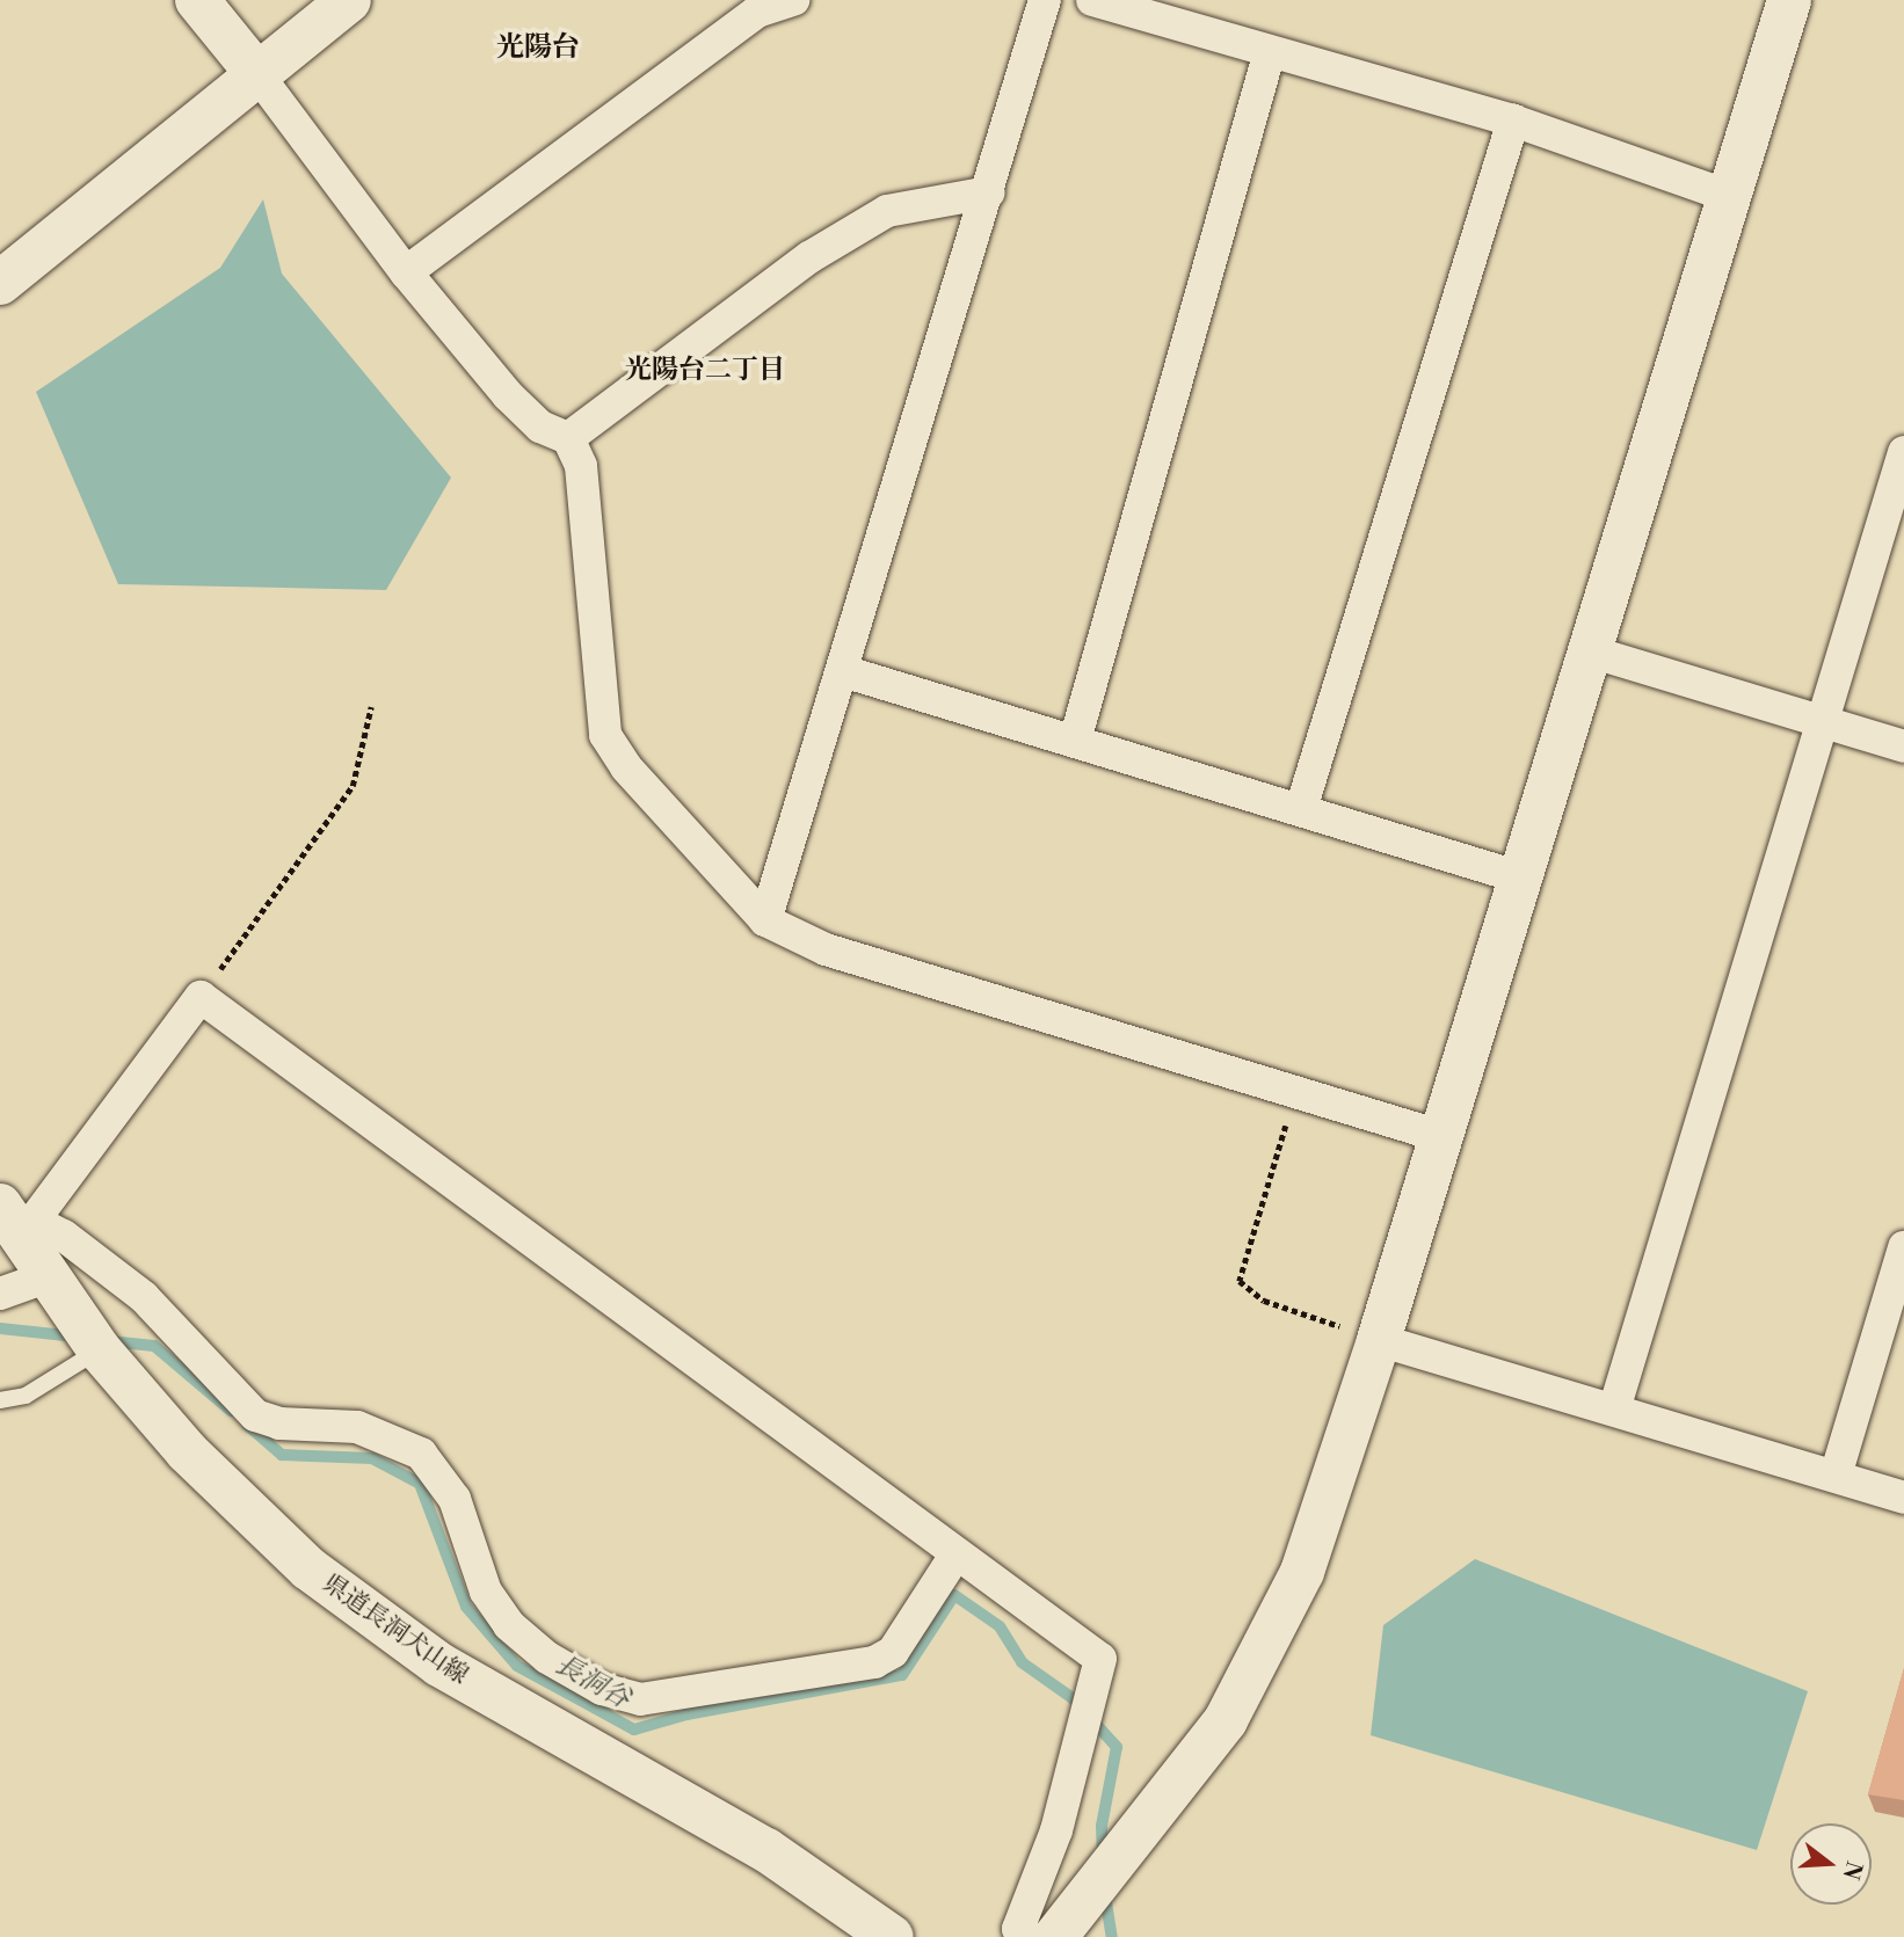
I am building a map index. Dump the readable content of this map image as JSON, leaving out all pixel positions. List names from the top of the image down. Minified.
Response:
{"streets":{"street":["県道長洞犬山線"]},"districts":["光陽台","光陽台二丁目"],"water":["長洞谷"],"north":"right"}
